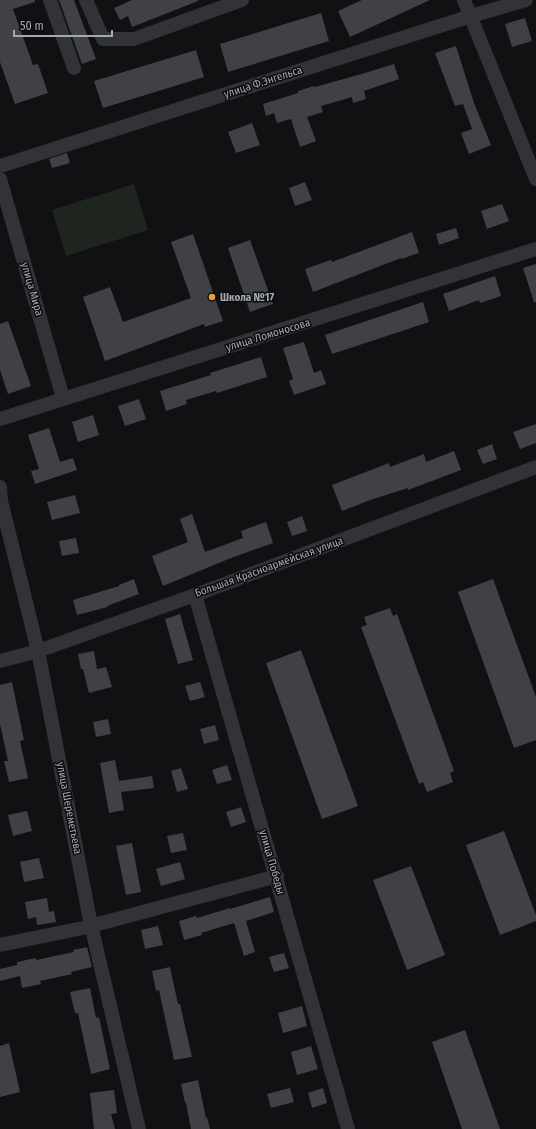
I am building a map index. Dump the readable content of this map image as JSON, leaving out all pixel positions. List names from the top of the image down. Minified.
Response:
{"streets":{"street":["улица Ф.Энгельса","улица Мира","улица Ломоносова","Большая Красноармейская улица","улица Шереметьева","улица Победы"]},"crossings":[["улица Мира","улица Ломоносова"],["Большая Красноармейская улица","улица Шереметьева"],["Большая Красноармейская улица","улица Победы"]],"places":["Школа №17"],"scale_bar":"50 m"}
